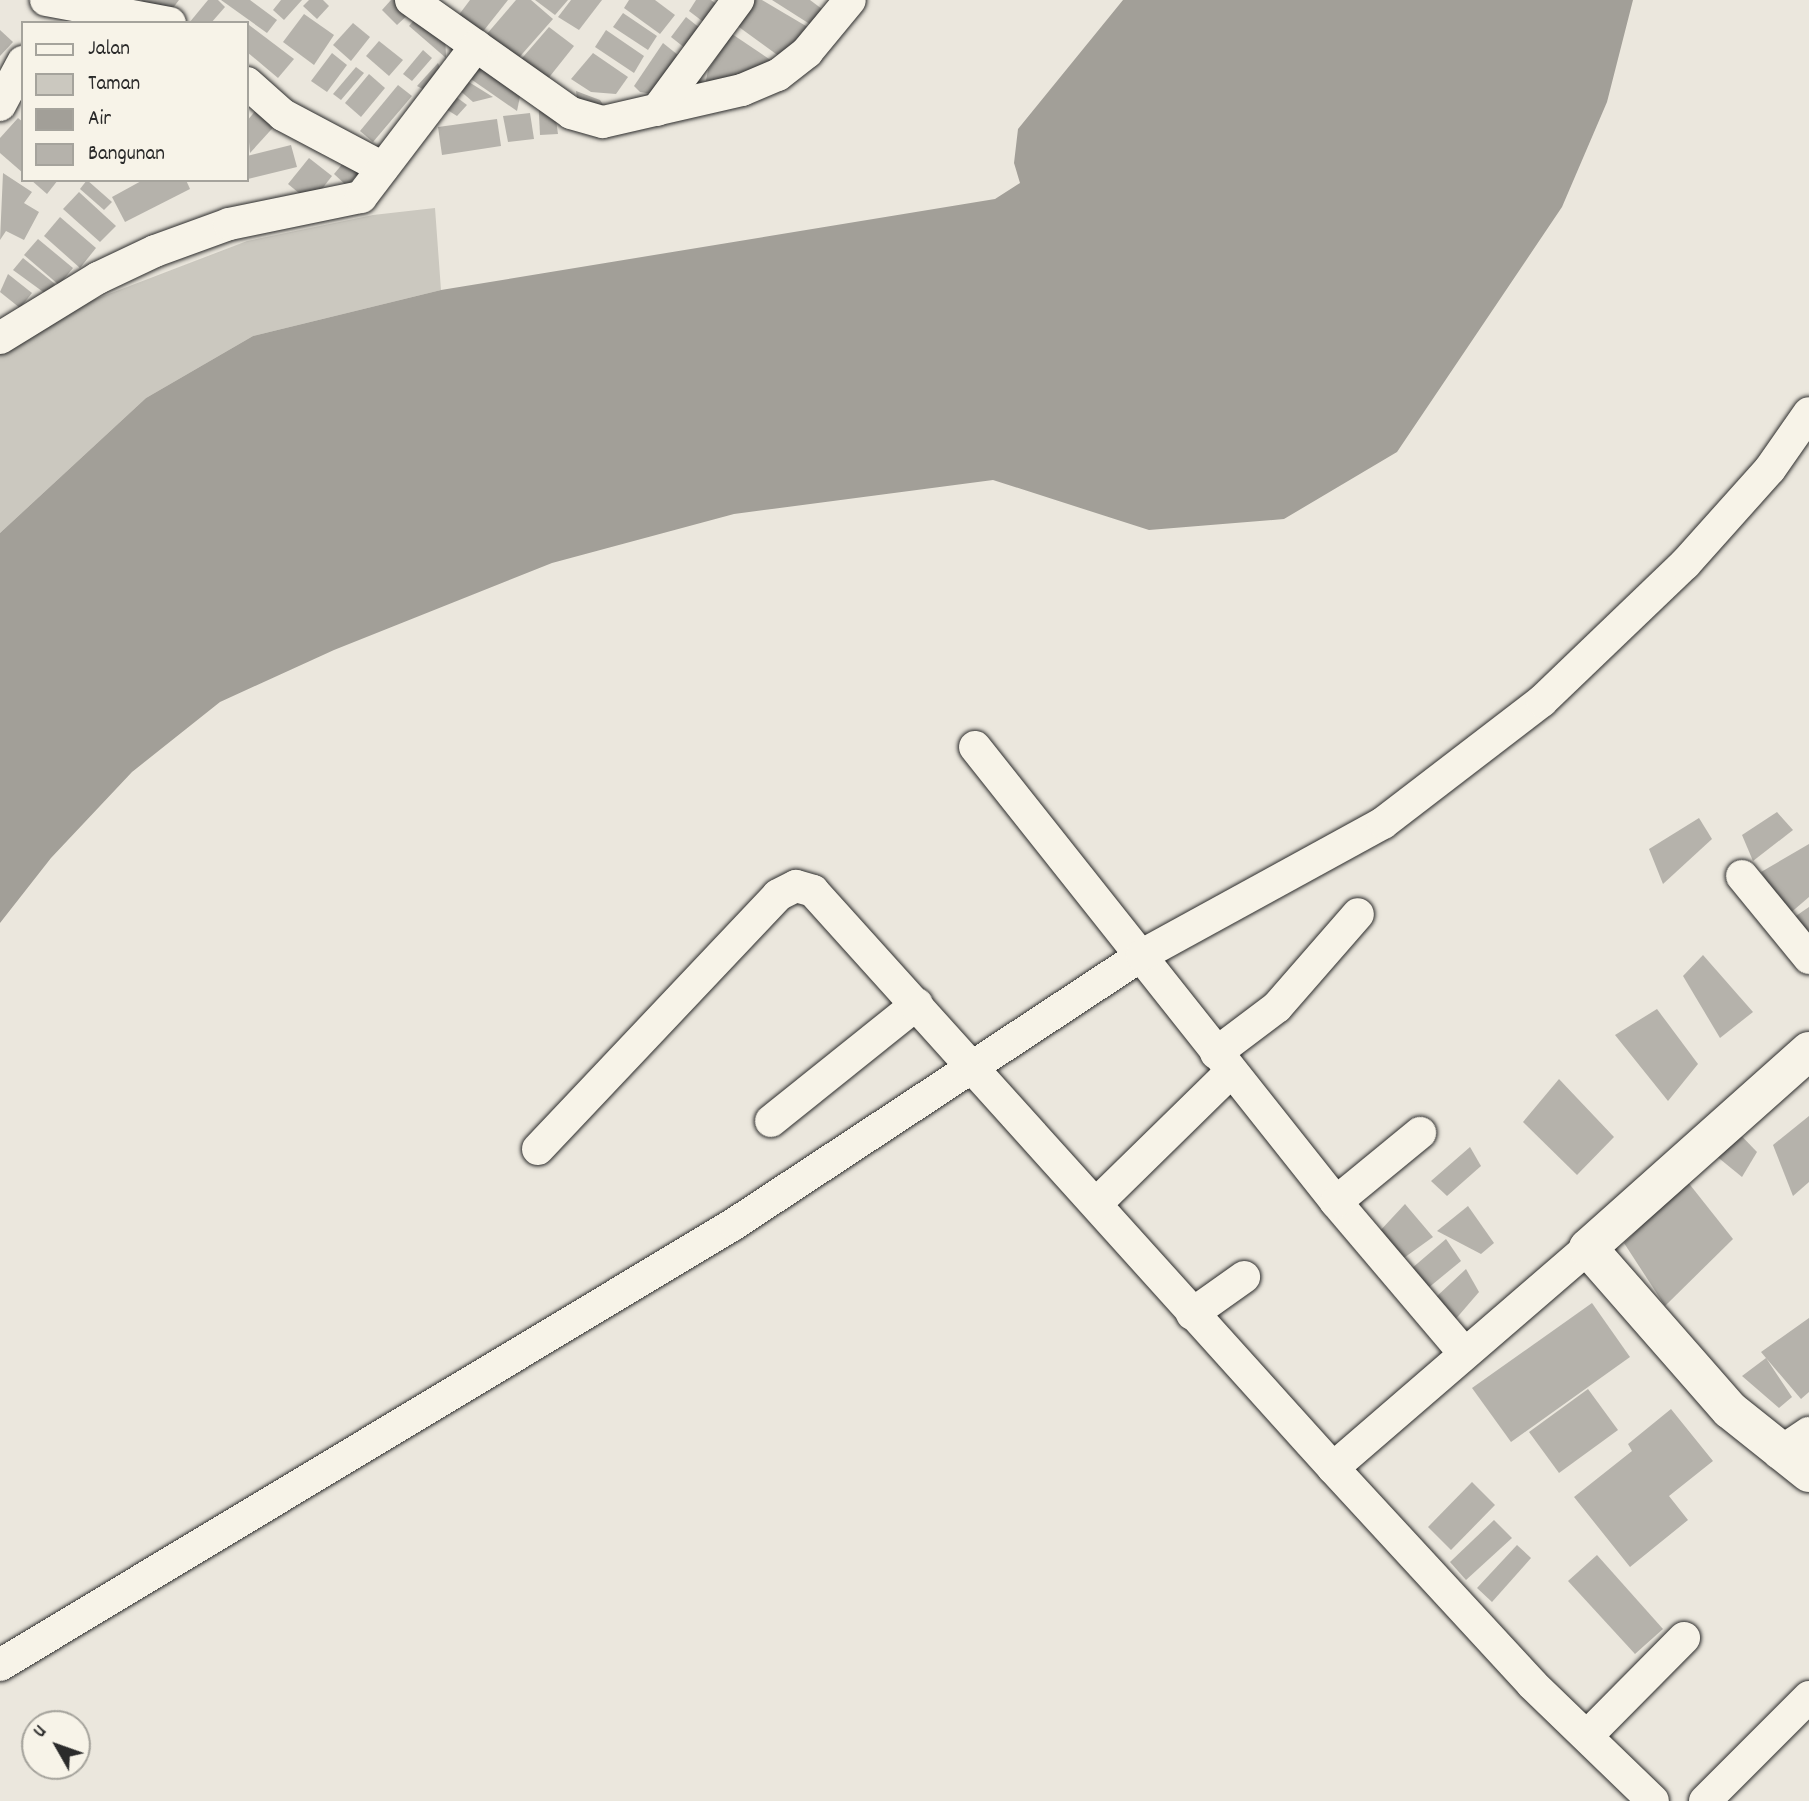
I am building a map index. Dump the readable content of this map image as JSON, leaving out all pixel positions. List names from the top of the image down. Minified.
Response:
{"legend":["Jalan","Taman","Air","Bangunan"],"north":"top left"}
